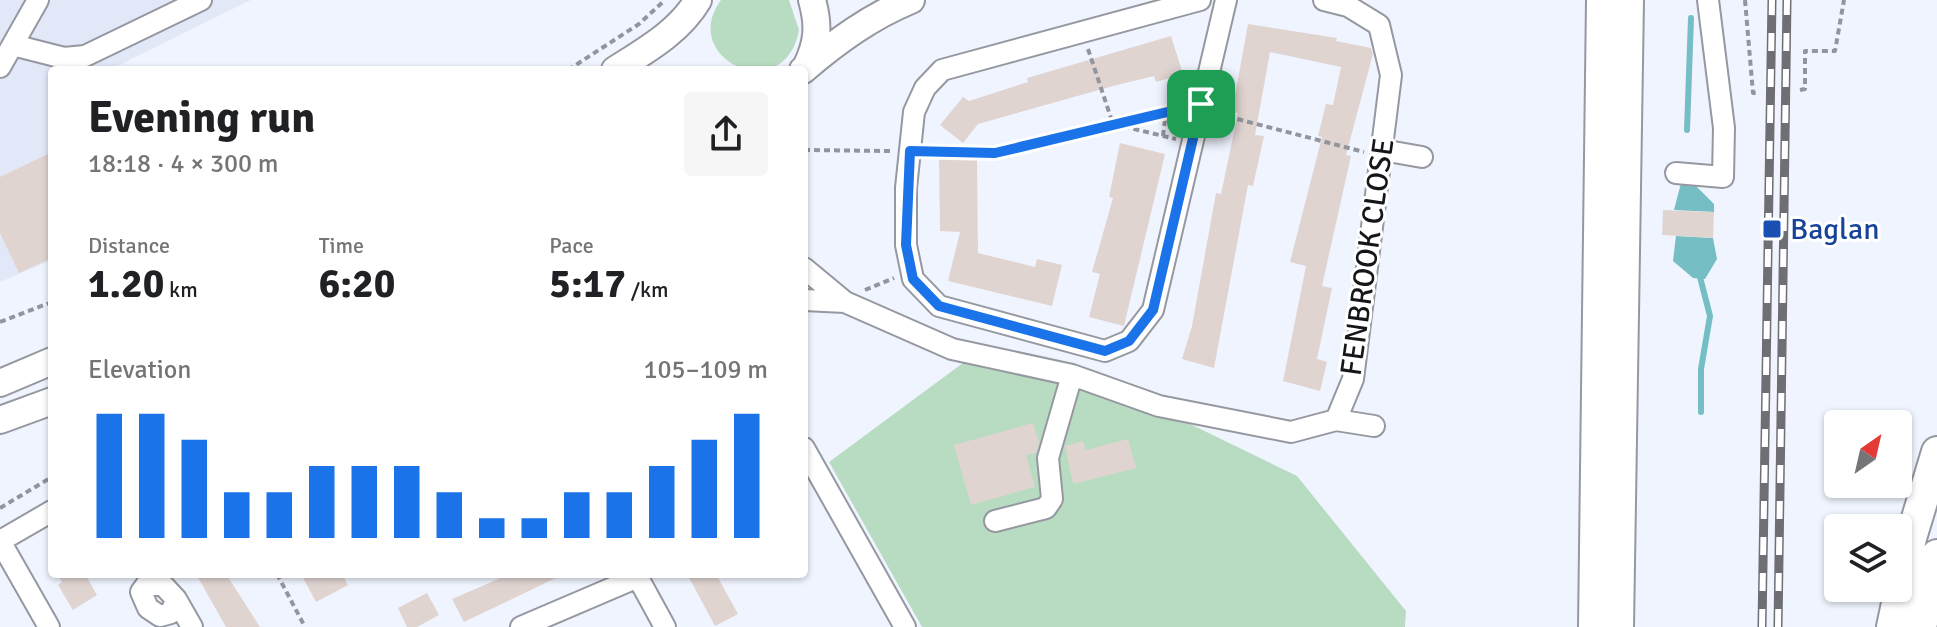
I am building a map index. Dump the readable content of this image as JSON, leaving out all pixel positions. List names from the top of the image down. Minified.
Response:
{"streets":{"street":["FENBROOK CLOSE"]},"places":{"transit":["Baglan"]},"north":"top right","page":{"heading":["Evening run","18:18 · 4 × 300 m"],"stats":[["Distance","1.20 km"],["Time","6:20"],["Pace","5:17 /km"]],"chart":["Elevation","105–109 m"]}}
